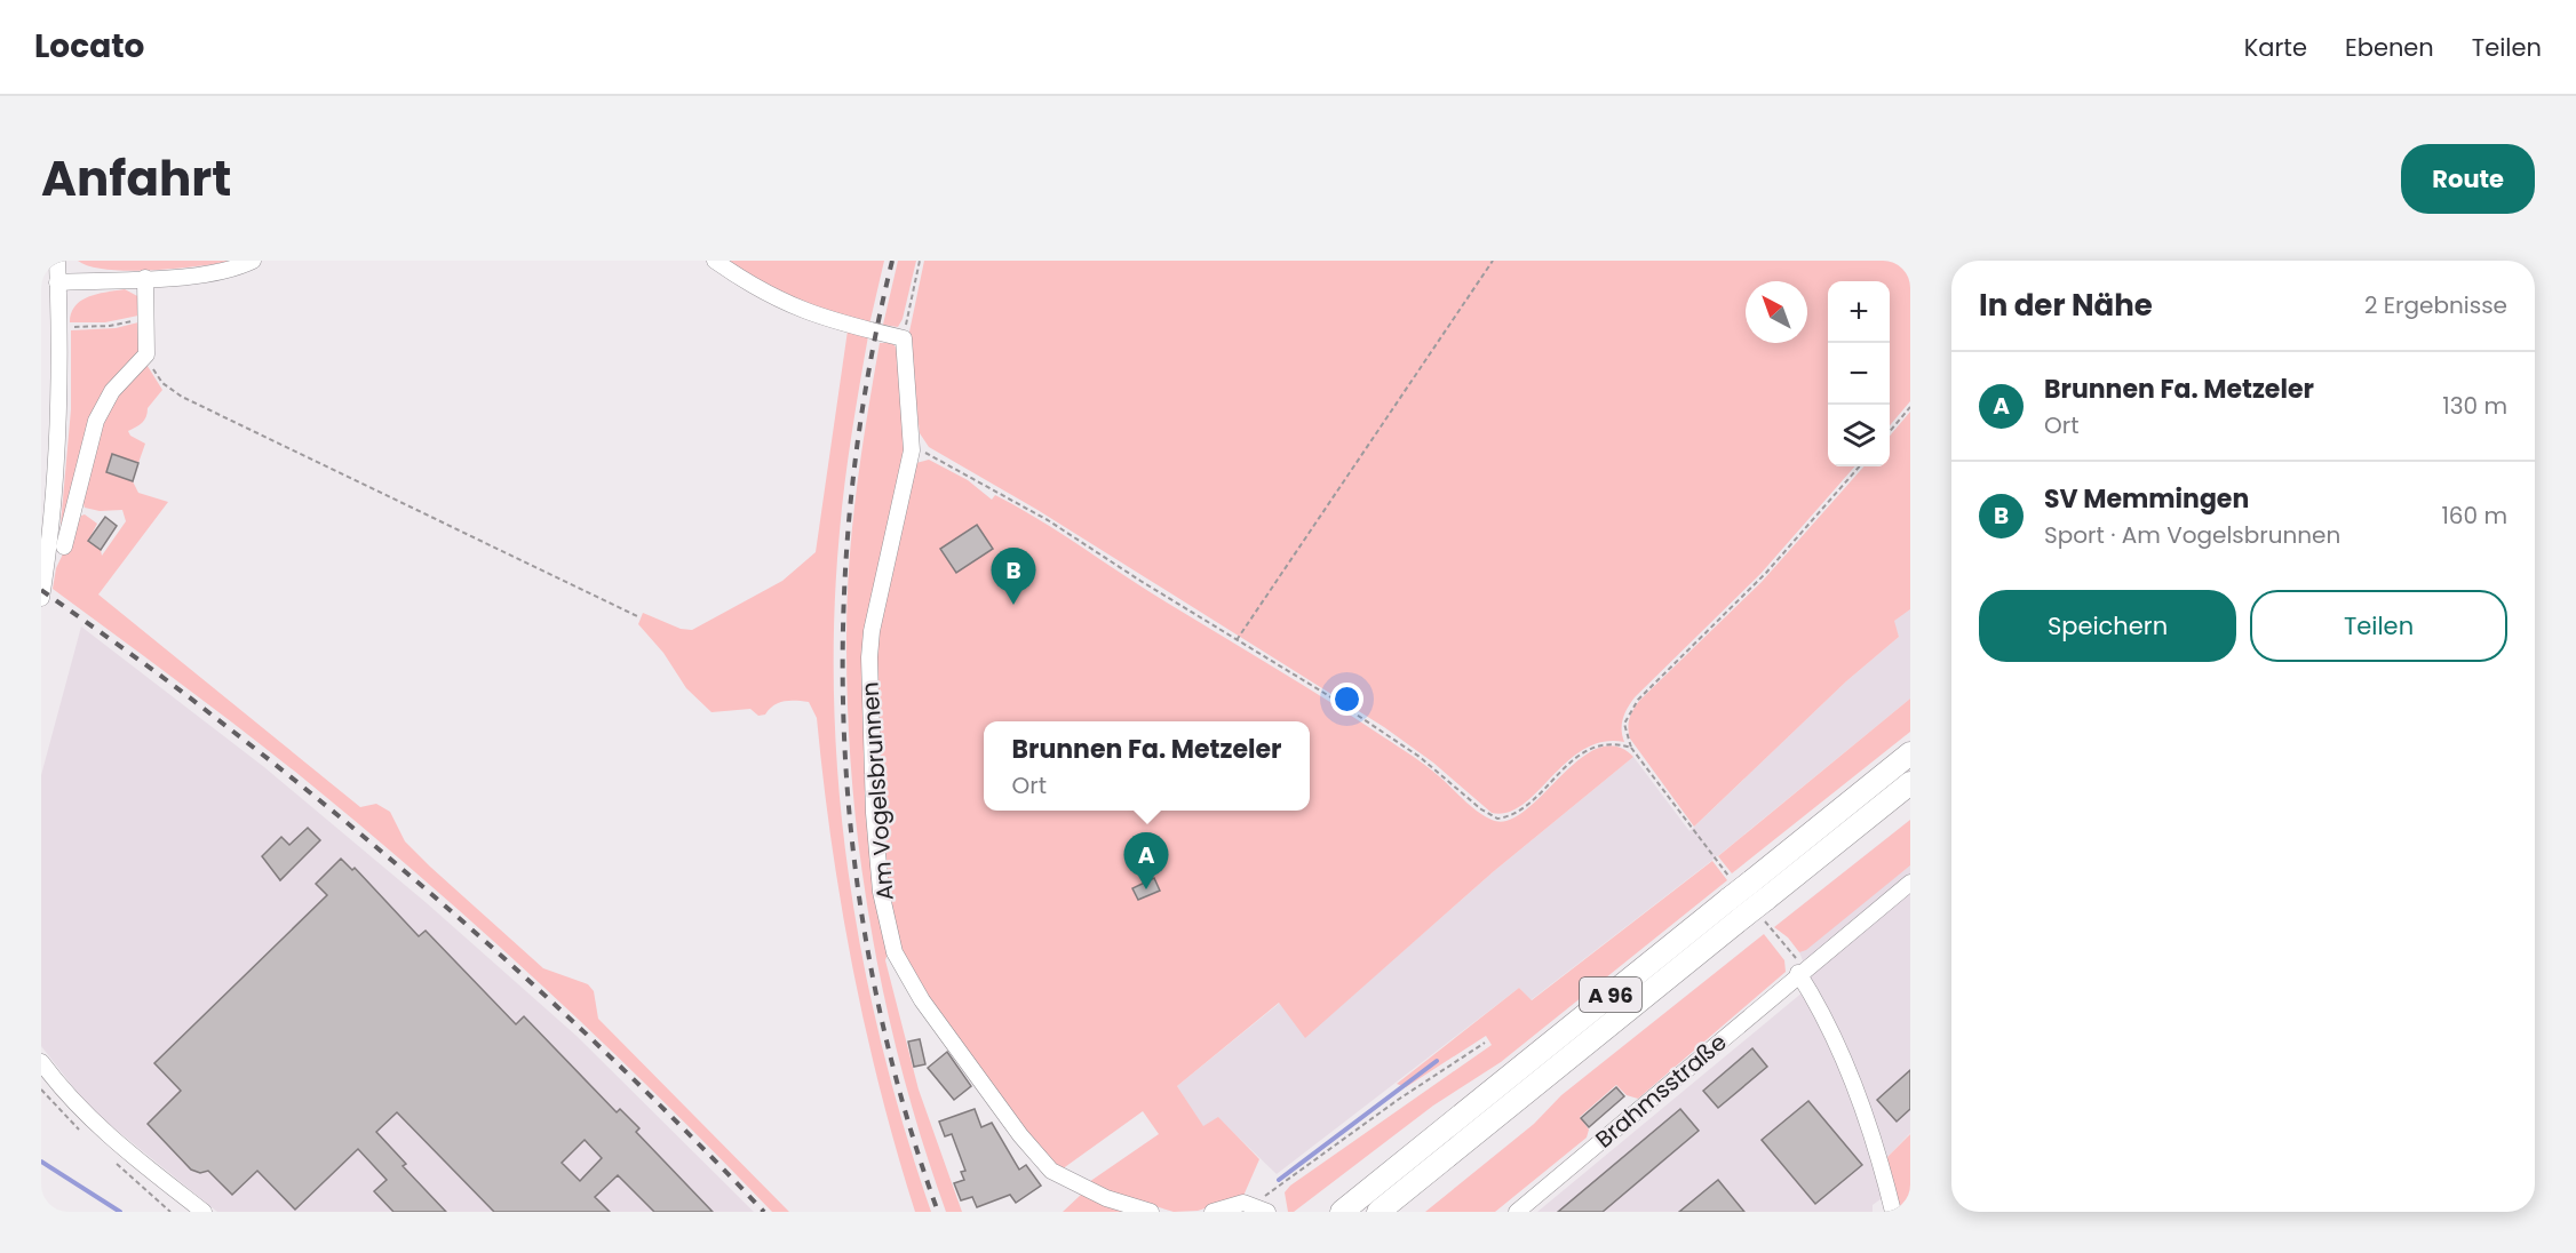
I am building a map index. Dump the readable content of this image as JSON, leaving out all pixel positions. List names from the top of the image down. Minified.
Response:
{"streets":{"highway":["A 96"],"street":["Am Vogelsbrunnen","Brahmsstraße"]},"north":"top left","page":{"header":"Locato","nav":["Karte","Ebenen","Teilen"],"title":"Anfahrt","buttons":["Route",["Speichern","Teilen"]],"heading":["In der Nähe","2 Ergebnisse"],"map_buttons":["+","−"],"list":[{"mark":"A","name":"Brunnen Fa. Metzeler","note":"Ort","value":"130 m"},{"mark":"B","name":"SV Memmingen","note":"Sport · Am Vogelsbrunnen","value":"160 m"}],"pins":["B","A"],"popup":["Brunnen Fa. Metzeler","Ort"]}}
